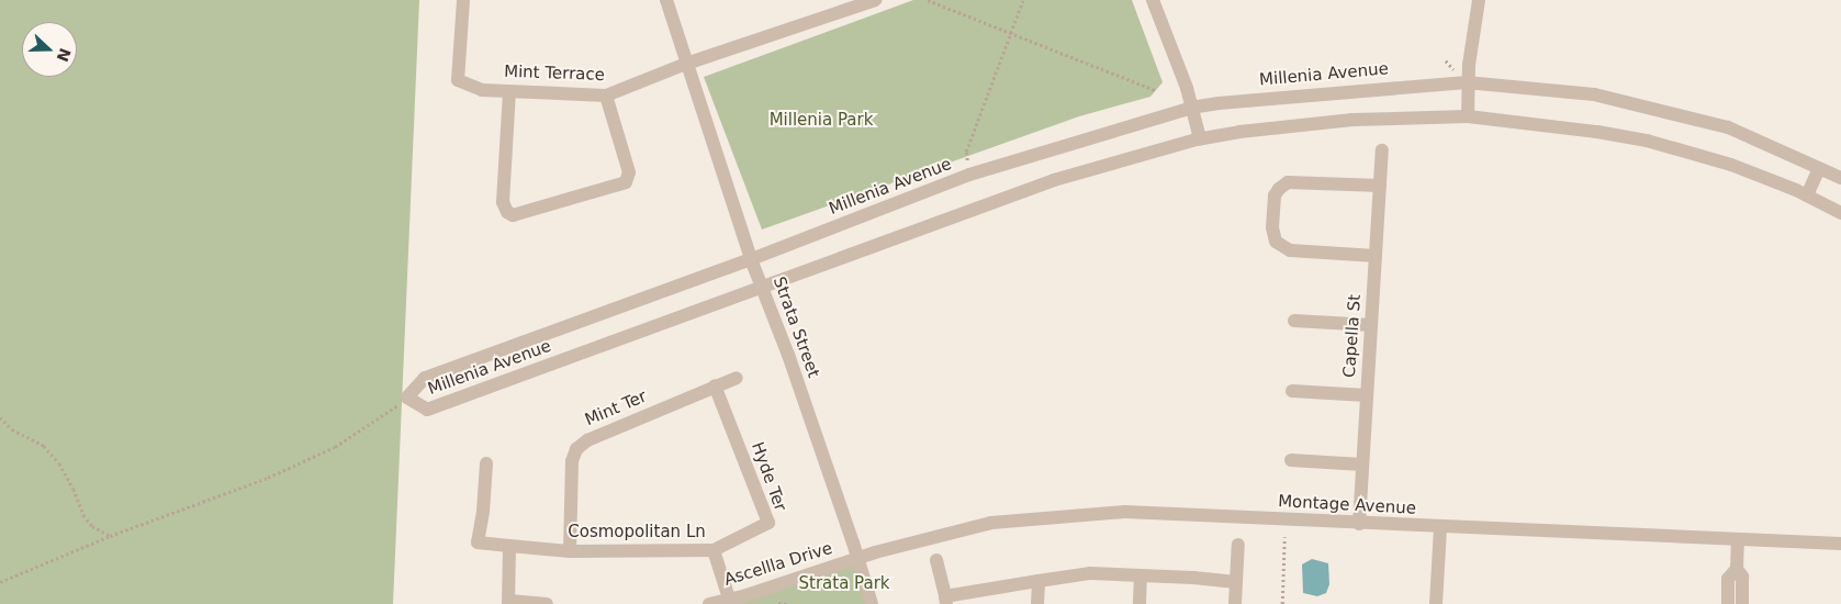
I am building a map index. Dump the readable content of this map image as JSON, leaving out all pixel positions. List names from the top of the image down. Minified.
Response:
{"streets":{"street":["Mint Terrace","Millenia Avenue","Strata Street","Capella St","Mint Ter","Hyde Ter","Montage Avenue","Cosmopolitan Ln","Ascellla Drive"]},"crossings":[["Mint Terrace","Strata Street"],["Millenia Avenue","Strata Street"],["Strata Street","Montage Avenue"],["Strata Street","Ascellla Drive"],["Capella St","Montage Avenue"],["Mint Ter","Hyde Ter"],["Mint Ter","Cosmopolitan Ln"],["Hyde Ter","Cosmopolitan Ln"],["Montage Avenue","Ascellla Drive"],["Cosmopolitan Ln","Ascellla Drive"]],"parks":["Millenia Park","Strata Park"],"north":"right"}
